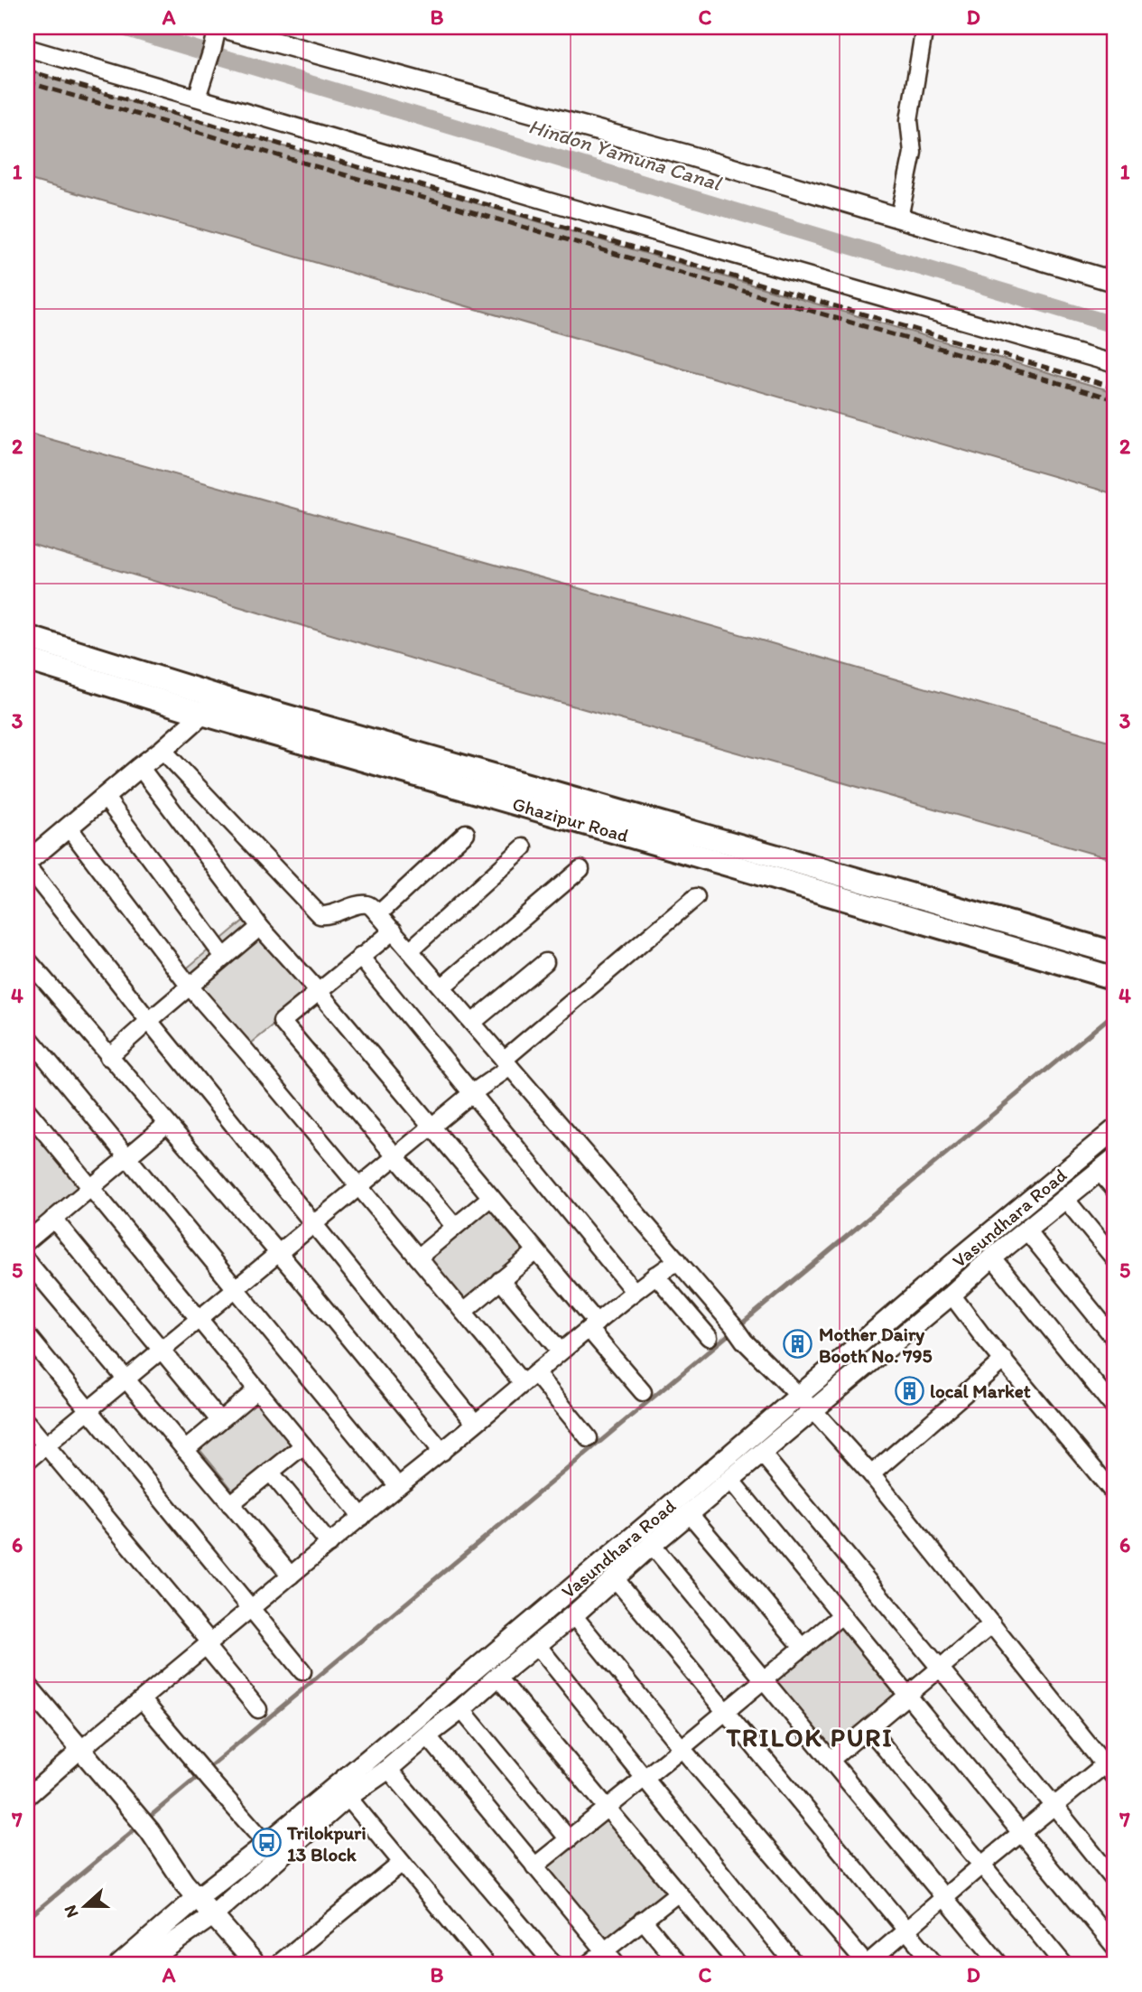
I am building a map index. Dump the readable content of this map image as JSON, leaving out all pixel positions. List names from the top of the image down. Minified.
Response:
{"streets":{"main road":["Ghazipur Road"],"street":["Vasundhara Road"]},"districts":["TRILOK PURI"],"water":["Hindon Yamuna Canal"],"places":{"building":["Mother Dairy Booth No. 795","local Market"],"bus stop":["Trilokpuri 13 Block"]},"north":"left","grid":{"columns":["A","B","C","D"],"rows":["1","2","3","4","5","6","7"]}}
